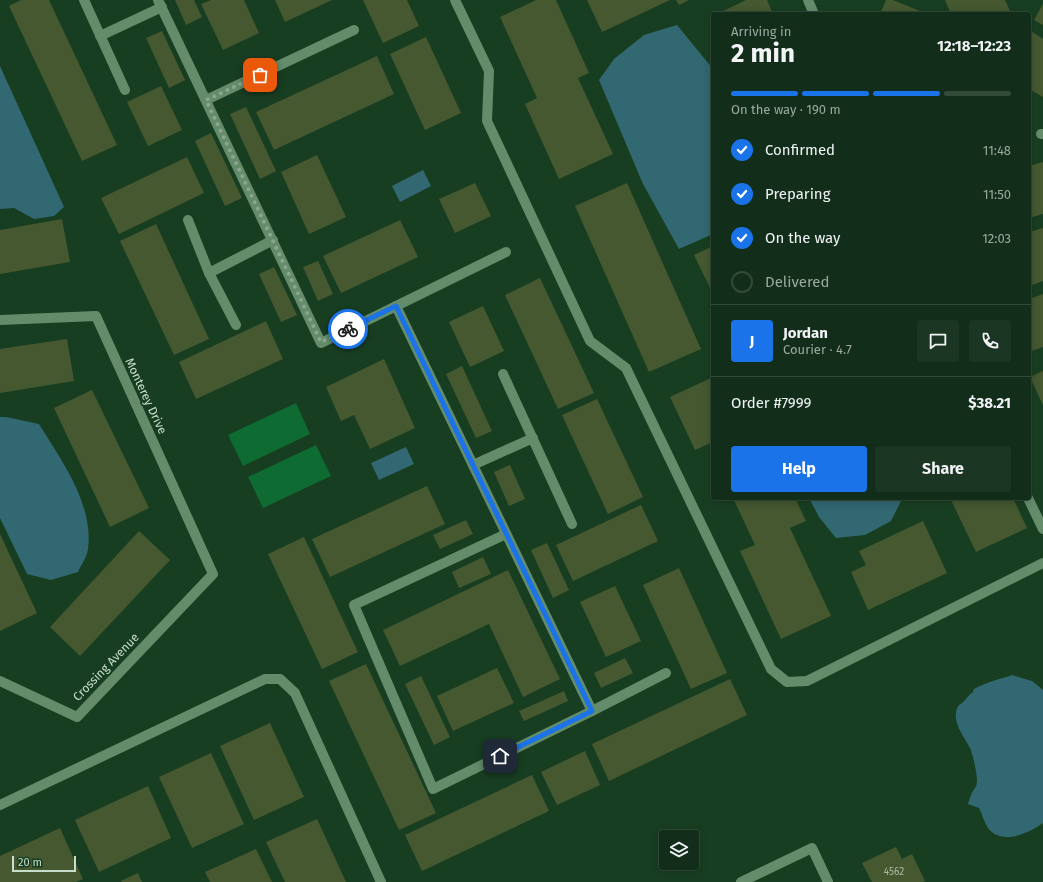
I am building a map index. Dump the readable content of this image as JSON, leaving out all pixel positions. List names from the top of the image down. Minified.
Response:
{"streets":{"lane":["Monterey Drive","Crossing Avenue"]},"crossings":[["Monterey Drive","Crossing Avenue"]],"house_numbers":["4562"],"scale_bar":"20 m","page":{"heading":["2 min","Arriving in","12:18–12:23"],"panel":["Jordan","Courier · 4.7","Order #7999","$38.21"],"bar":"On the way · 190 m","list":[["Confirmed","11:48"],["Preparing","11:50"],["On the way","12:03"],"Delivered"],"round":"J","buttons":["Help","Share"],"scale":"20 m"}}
